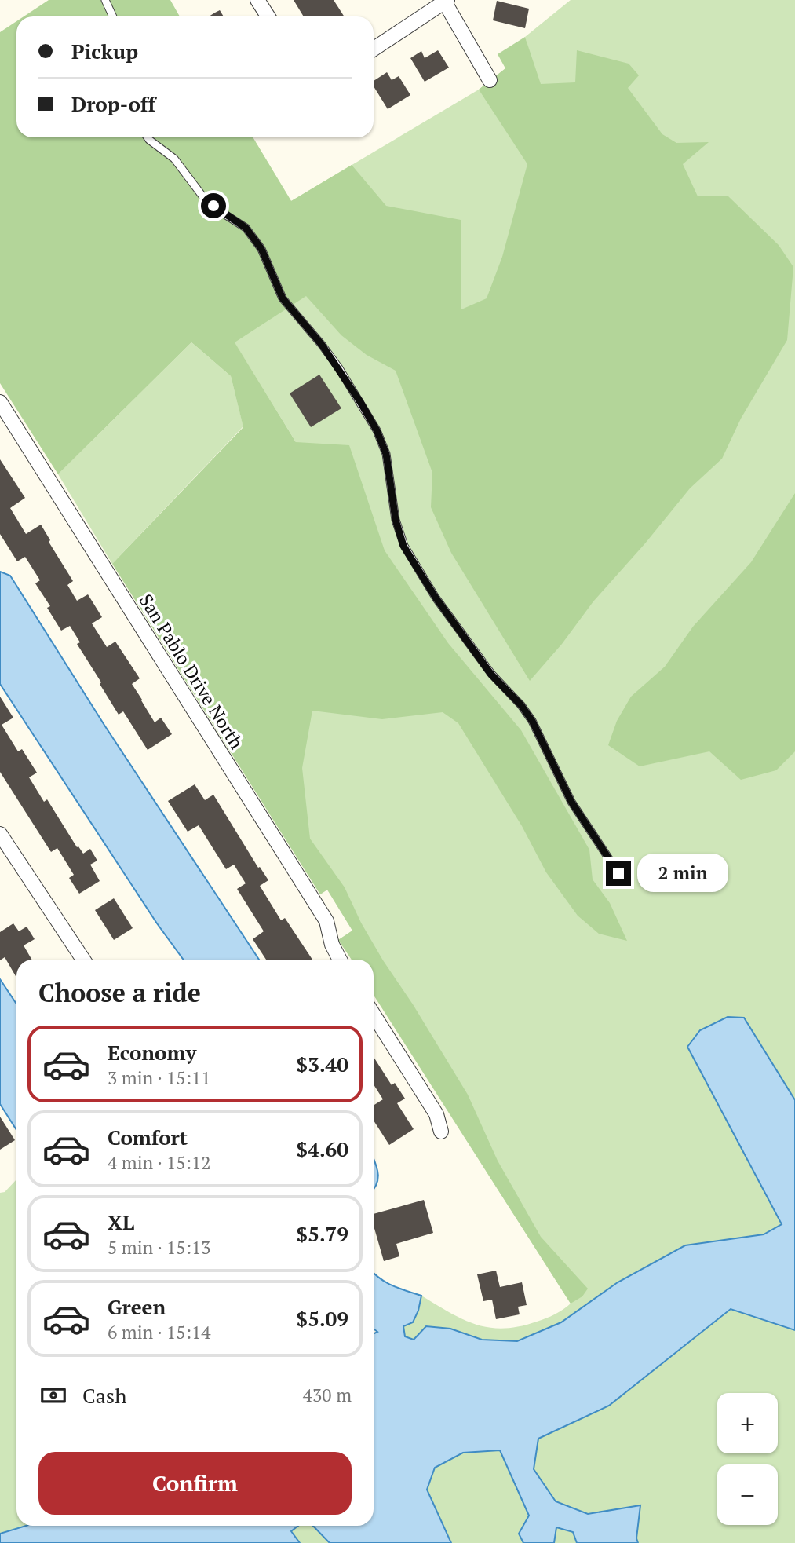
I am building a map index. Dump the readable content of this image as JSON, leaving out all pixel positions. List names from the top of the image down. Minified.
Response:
{"streets":{"street":["San Pablo Drive North"]},"page":{"banner":["Pickup","Drop-off"],"bubble":"2 min","heading":"Choose a ride","list":[{"name":"Economy","note":"3 min · 15:11","value":"$3.40"},{"name":"Comfort","note":"4 min · 15:12","value":"$4.60"},{"name":"XL","note":"5 min · 15:13","value":"$5.79"},{"name":"Green","note":"6 min · 15:14","value":"$5.09"}],"pay":["Cash","430 m"],"map_buttons":["+","−"],"buttons":"Confirm"}}
